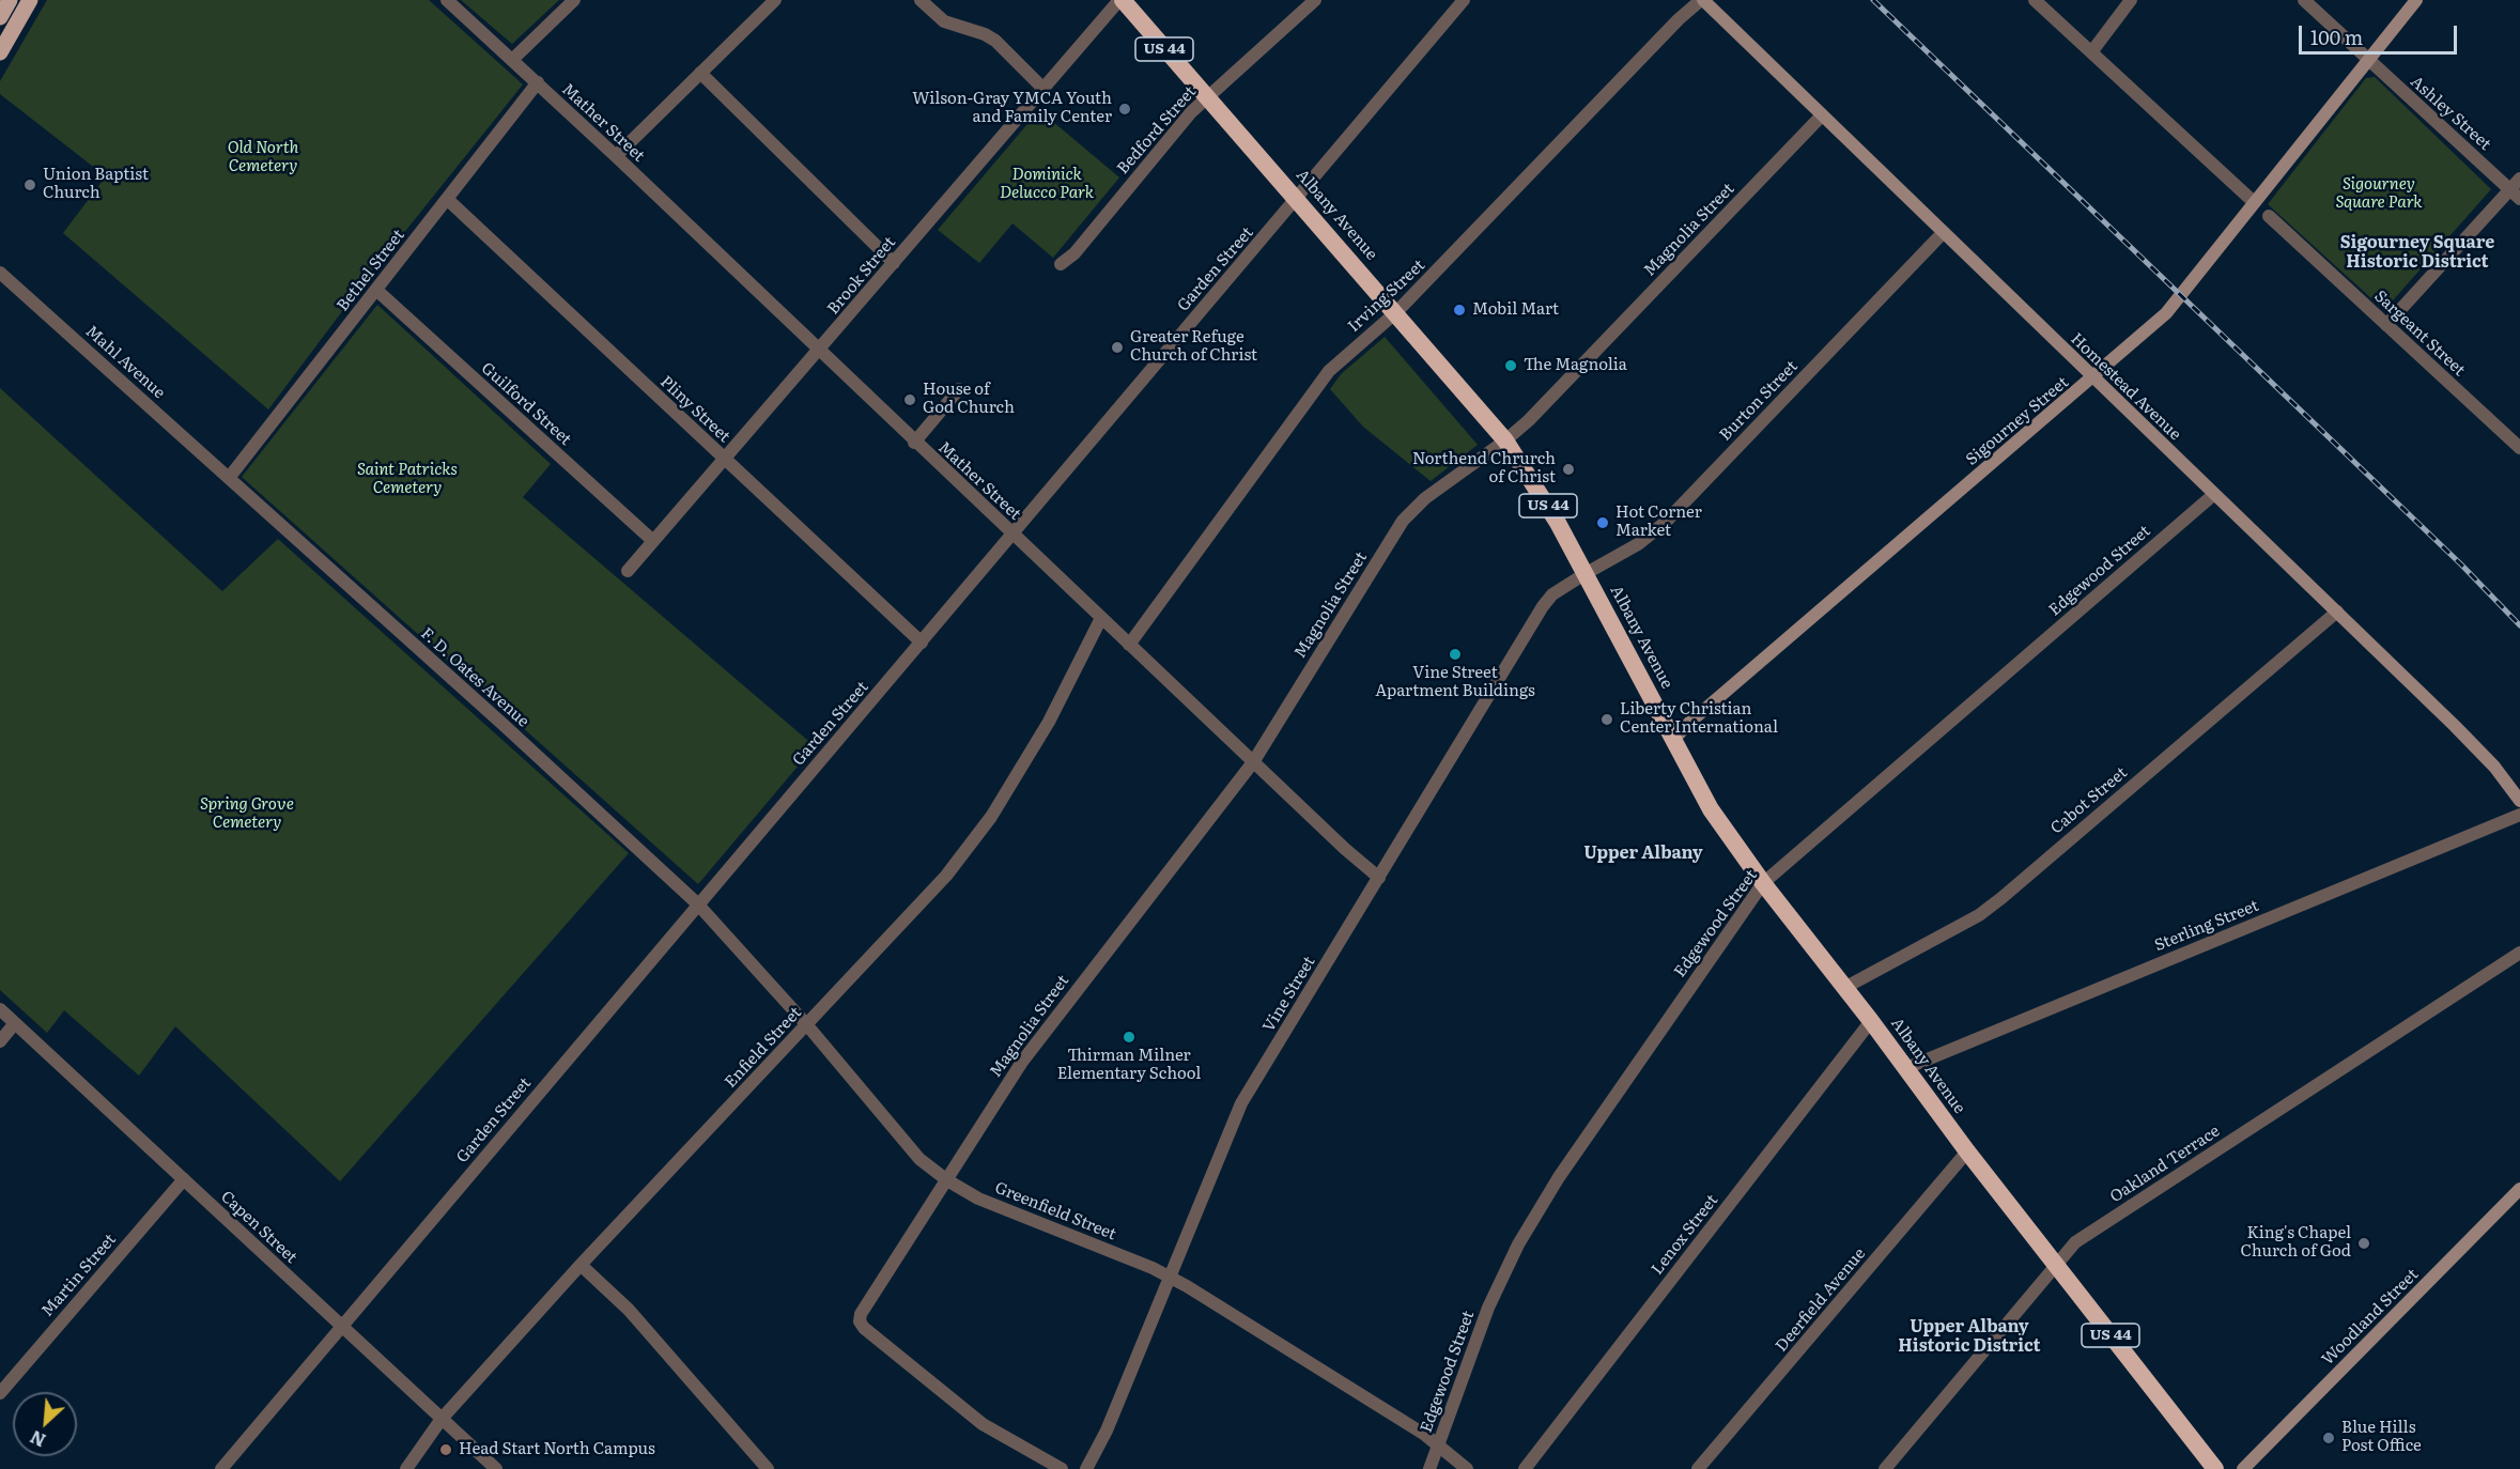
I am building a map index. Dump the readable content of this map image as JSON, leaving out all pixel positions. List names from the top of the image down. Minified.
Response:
{"streets":{"highway":["US 44","Albany Avenue"],"main road":["Homestead Avenue","Sigourney Street","Woodland Street"],"street":["Ashley Street","Mather Street","Bedford Street","Magnolia Street","Garden Street","Bethel Street","Brook Street","Irving Street","Sargeant Street","Mahl Avenue","Burton Street","Guilford Street","Pliny Street","Edgewood Street","F. D. Oates Avenue","Cabot Street","Sterling Street","Vine Street","Enfield Street","Oakland Terrace","Greenfield Street","Capen Street","Lenox Street","Martin Street","Deerfield Avenue"]},"crossings":[["Ashley Street","Sigourney Street"],["Mather Street","Magnolia Street"],["Mather Street","Garden Street"],["Mather Street","Bethel Street"],["Mather Street","Brook Street"],["Mather Street","Irving Street"],["Mather Street","Vine Street"],["Mather Street","Enfield Street"],["Bedford Street","Albany Avenue"],["Albany Avenue","Magnolia Street"],["Albany Avenue","Garden Street"],["Albany Avenue","Brook Street"],["Albany Avenue","Irving Street"],["Albany Avenue","Burton Street"],["Albany Avenue","Sigourney Street"],["Albany Avenue","Edgewood Street"],["Albany Avenue","Cabot Street"],["Albany Avenue","Sterling Street"],["Albany Avenue","Vine Street"],["Albany Avenue","Oakland Terrace"],["Albany Avenue","Lenox Street"],["Albany Avenue","Deerfield Avenue"],["Magnolia Street","Homestead Avenue"],["Magnolia Street","Greenfield Street"],["Garden Street","Pliny Street"],["Garden Street","F. D. Oates Avenue"],["Garden Street","Greenfield Street"],["Garden Street","Capen Street"],["Bethel Street","Mahl Avenue"],["Bethel Street","Guilford Street"],["Bethel Street","Pliny Street"],["Bethel Street","F. D. Oates Avenue"],["Brook Street","Guilford Street"],["Brook Street","Pliny Street"],["Irving Street","Homestead Avenue"],["Mahl Avenue","F. D. Oates Avenue"],["Homestead Avenue","Burton Street"],["Homestead Avenue","Sigourney Street"],["Homestead Avenue","Edgewood Street"],["Homestead Avenue","Cabot Street"],["Burton Street","Vine Street"],["Edgewood Street","Greenfield Street"],["F. D. Oates Avenue","Greenfield Street"],["Vine Street","Greenfield Street"],["Enfield Street","Greenfield Street"],["Enfield Street","Capen Street"],["Capen Street","Martin Street"]],"districts":["Sigourney Square Historic District","Upper Albany","Upper Albany Historic District"],"parks":["Old North Cemetery","Dominick Delucco Park","Sigourney Square Park","Saint Patricks Cemetery","Spring Grove Cemetery"],"places":["Wilson-Gray YMCA Youth and Family Center","Union Baptist Church","Mobil Mart","Greater Refuge Church of Christ","The Magnolia","House of God Church","Northend Chrurch of Christ","Hot Corner Market","Vine Street Apartment Buildings","Liberty Christian Center International","Thirman Milner Elementary School","King's Chapel Church of God","Blue Hills Post Office","Head Start North Campus"],"scale_bar":"100 m","north":"bottom left"}
